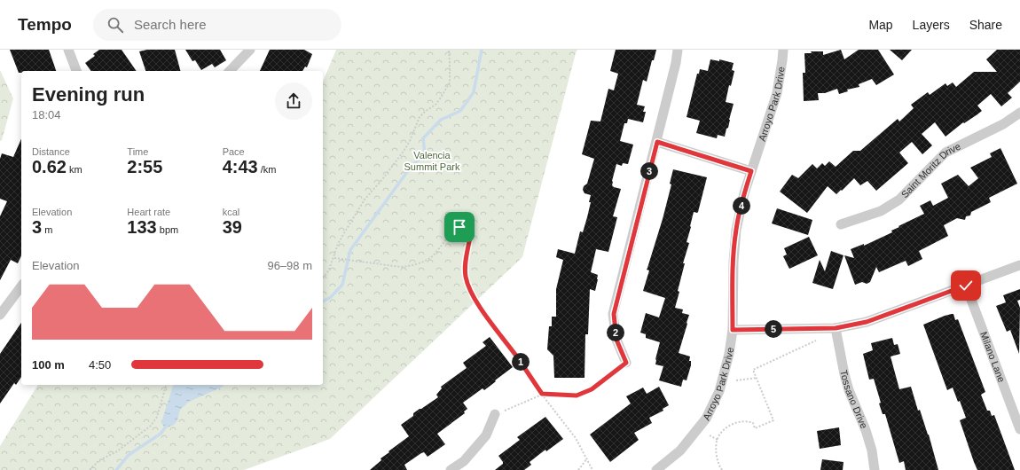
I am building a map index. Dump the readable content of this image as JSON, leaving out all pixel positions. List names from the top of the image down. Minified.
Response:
{"streets":{"street":["Arroyo Park Drive","Saint Moritz Drive","Milano Lane","Tossano Drive"]},"parks":["Valencia Summit Park"],"page":{"header":"Tempo","search":"Search here","nav":["Map","Layers","Share"],"heading":["Evening run","18:04"],"stats":[["Distance","0.62 km"],["Time","2:55"],["Pace","4:43 /km"],["Elevation","3 m"],["Heart rate","133 bpm"],["kcal","39"]],"pins":["3","4","5","2","1"],"chart":["Elevation","96–98 m"],"list":[{"name":"100 m","note":"4:50"}]}}
